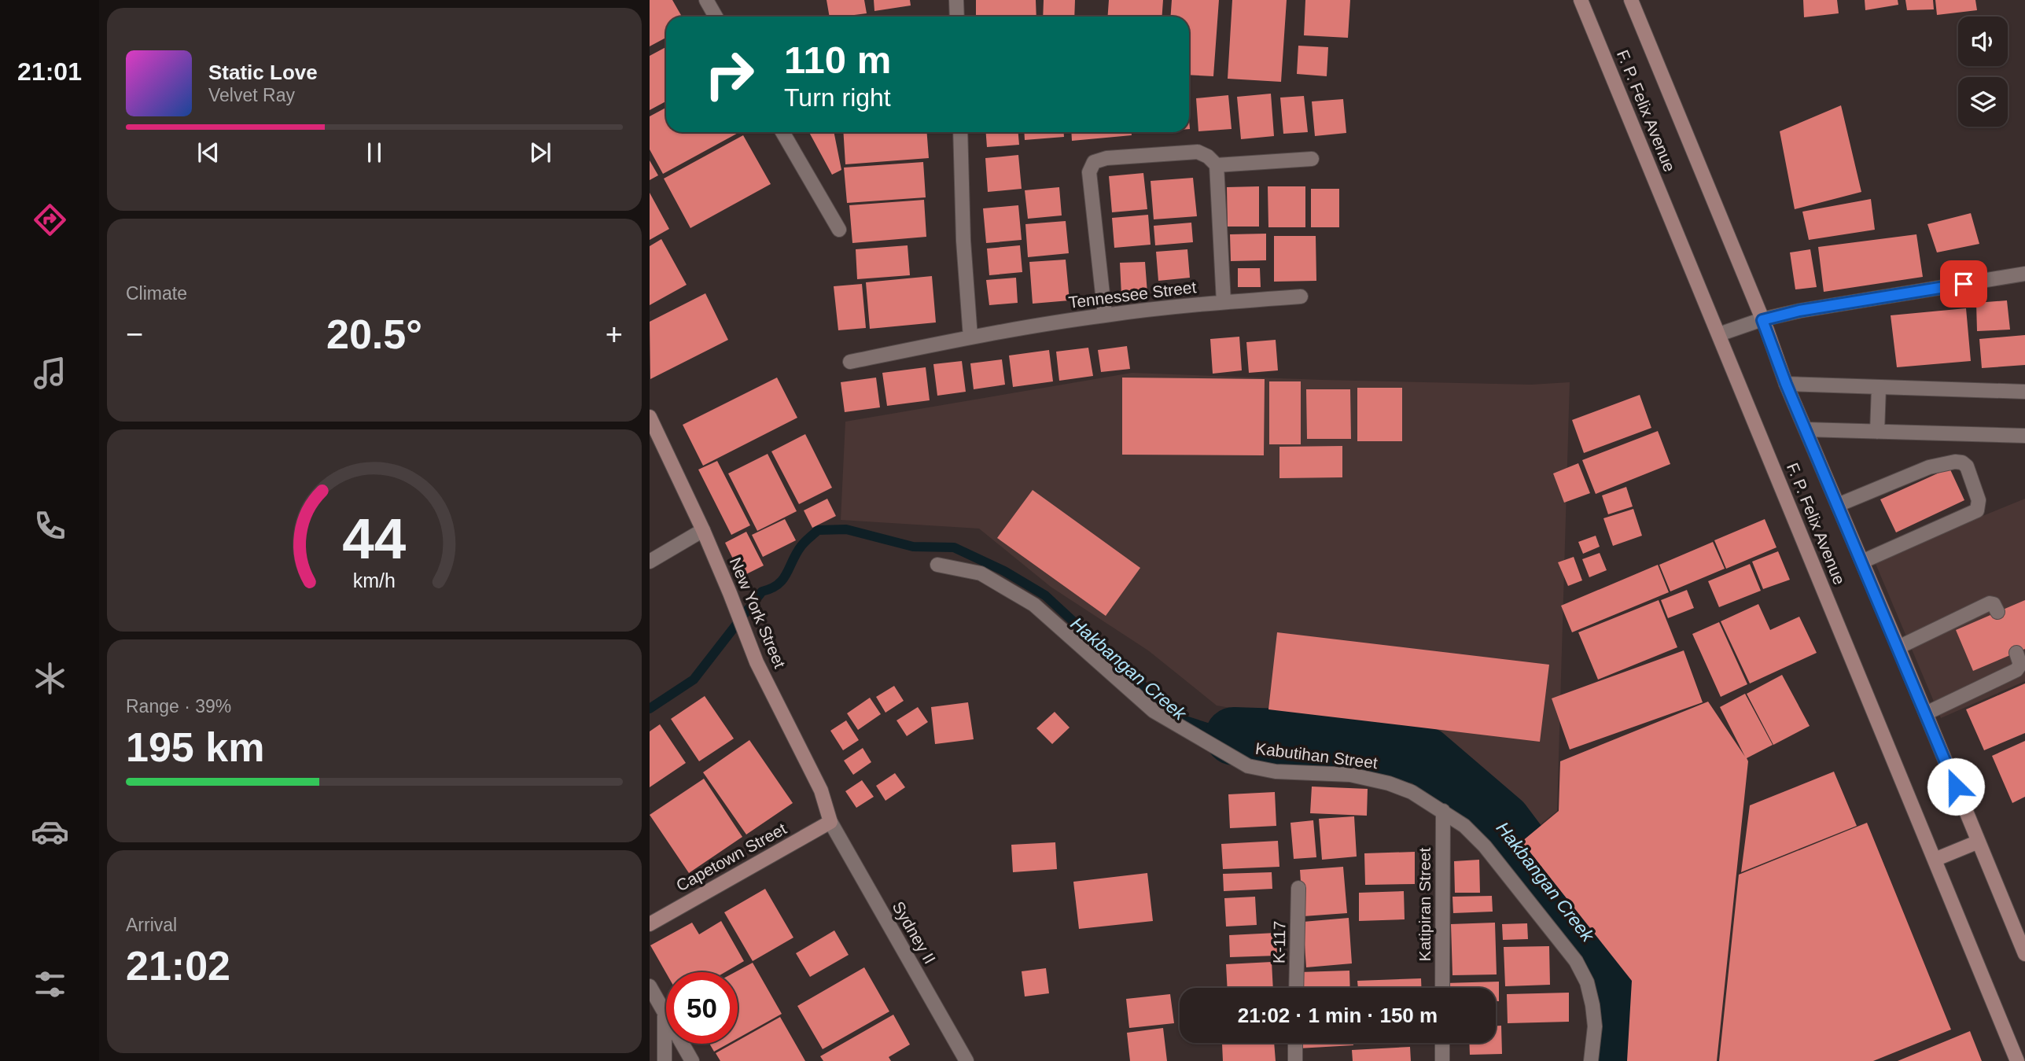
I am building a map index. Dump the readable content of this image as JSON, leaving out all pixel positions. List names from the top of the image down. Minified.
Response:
{"streets":{"main road":["F. P. Felix Avenue","New York Street","Capetown Street"],"street":["Tennessee Street","Kabutihan Street","Katipiran Street","Sydney II","K-117"]},"crossings":[["New York Street","Capetown Street"],["New York Street","Sydney II"],["Kabutihan Street","Katipiran Street"],["Capetown Street","Sydney II"]],"water":["Hakbangan Creek"],"page":{"tabs":"21:01","turn":["110 m","Turn right"],"song":["Static Love","Velvet Ray"],"tile":["Climate",["Range · 39%","195 km"],["Arrival","21:02"]],"heat":["−","20.5°","+"],"limit":"50","trip":"21:02 · 1 min · 150 m","gauge":["44","km/h"]}}
